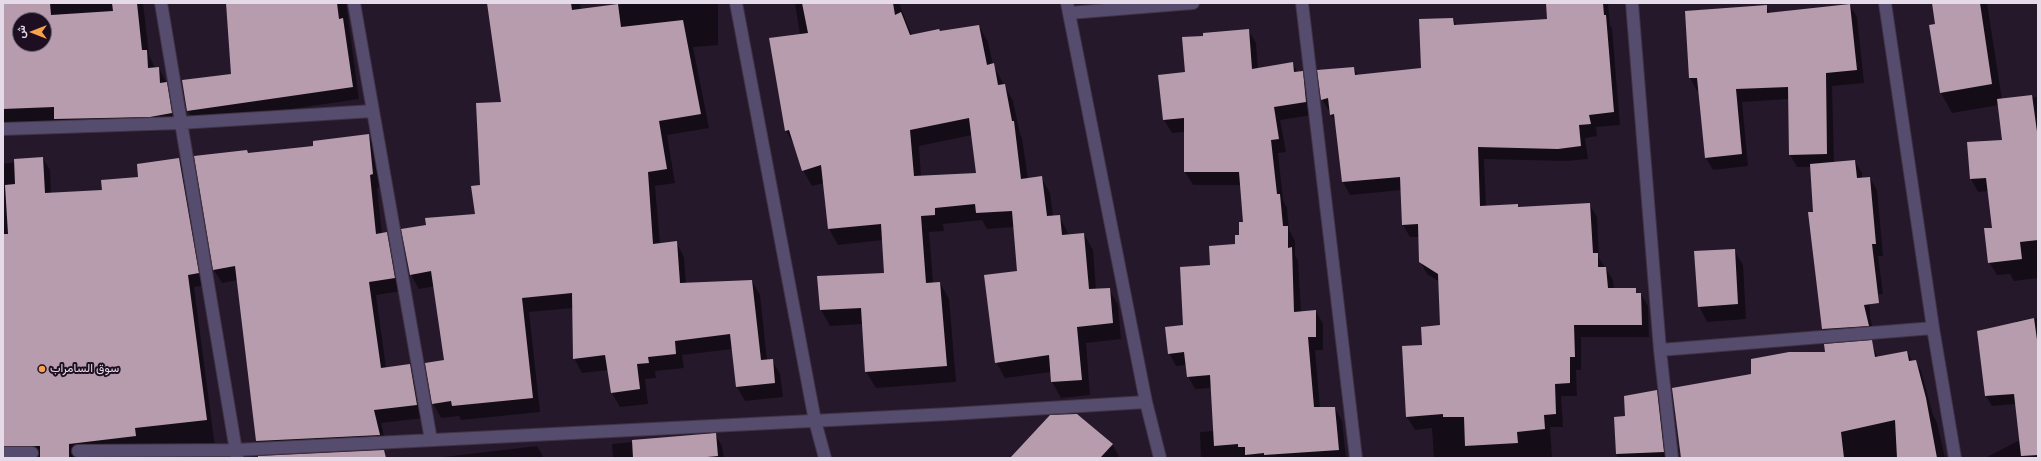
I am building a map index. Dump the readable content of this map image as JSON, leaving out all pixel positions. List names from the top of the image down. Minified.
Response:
{"places":["سوق السامراب"],"north":"left"}
